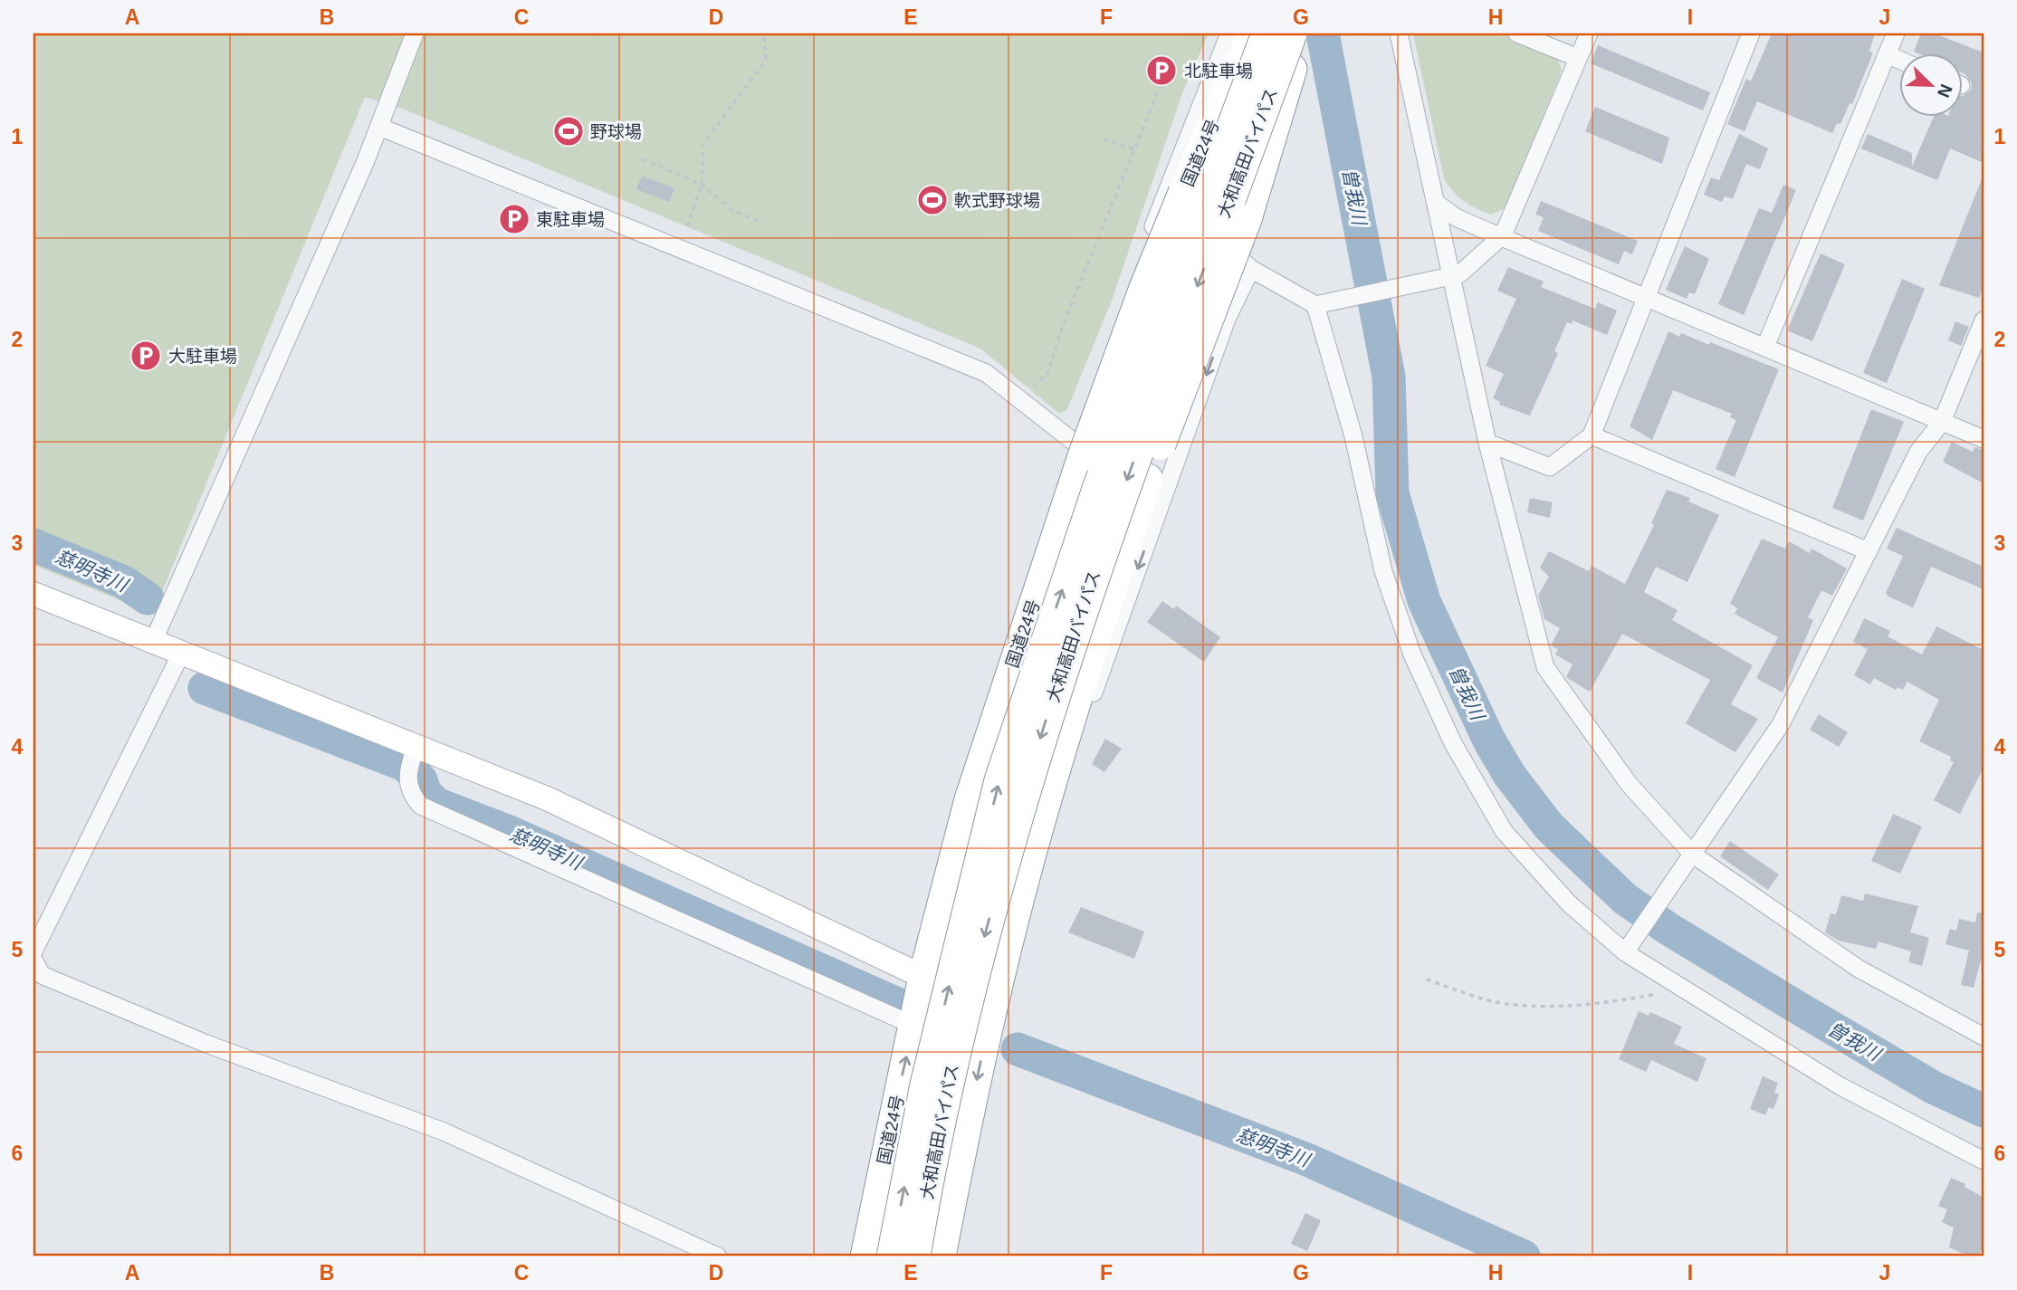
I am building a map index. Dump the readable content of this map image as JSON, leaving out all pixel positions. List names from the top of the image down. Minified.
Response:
{"streets":{"highway":["国道24号","大和高田バイパス"]},"water":["曽我川","慈明寺川"],"places":{"parking":["北駐車場","東駐車場","大駐車場"],"sports":["野球場","軟式野球場"]},"north":"bottom right","grid":{"columns":["A","B","C","D","E","F","G","H","I","J"],"rows":["1","2","3","4","5","6"]}}
